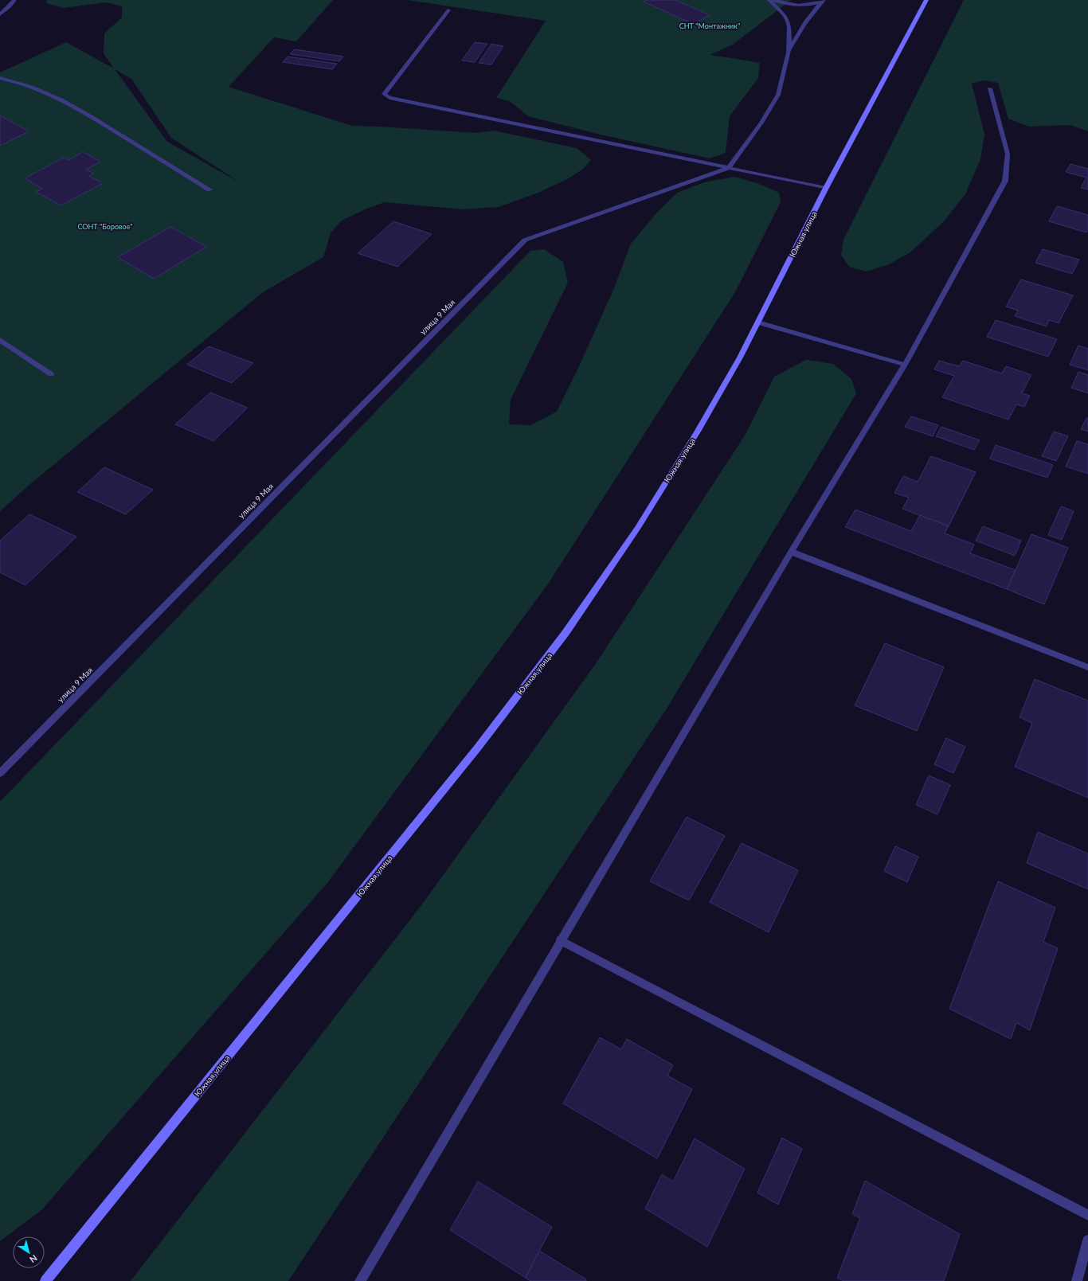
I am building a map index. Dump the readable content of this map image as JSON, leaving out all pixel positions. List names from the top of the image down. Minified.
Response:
{"streets":{"main road":["Южная улица"],"street":["улица 9 Мая"]},"parks":["СНТ \"Монтажник\"","СОНТ \"Боровое\""],"north":"bottom right"}
